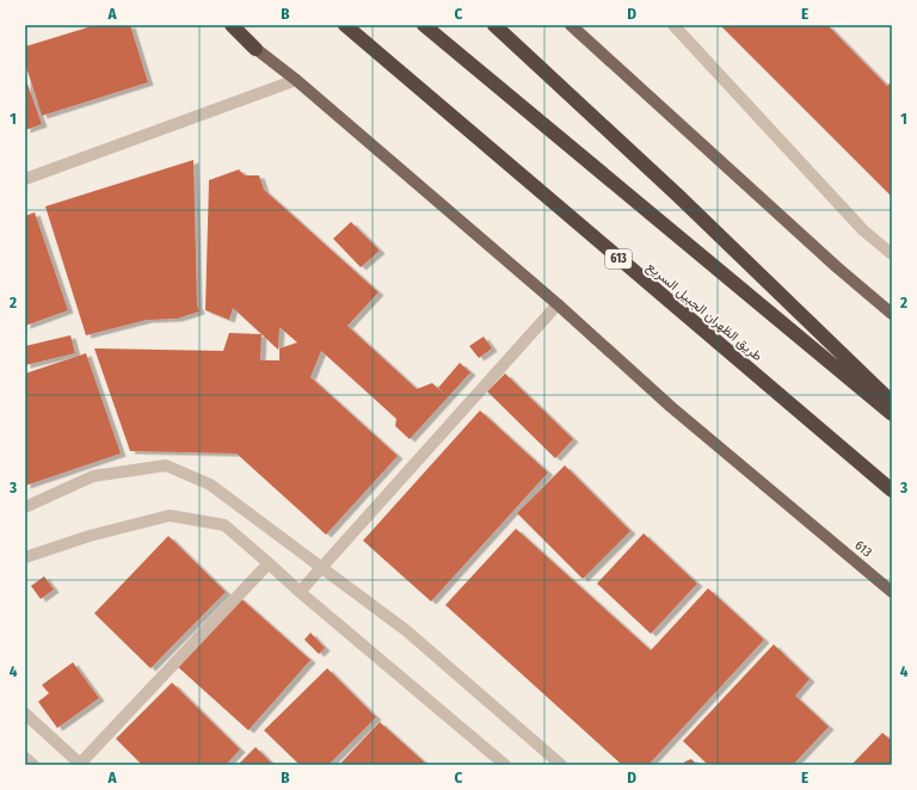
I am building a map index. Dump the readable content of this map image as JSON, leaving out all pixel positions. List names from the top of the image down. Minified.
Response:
{"streets":{"highway":["613","طريق الظهران الجبيل السريع"]},"grid":{"columns":["A","B","C","D","E"],"rows":["1","2","3","4"]}}
